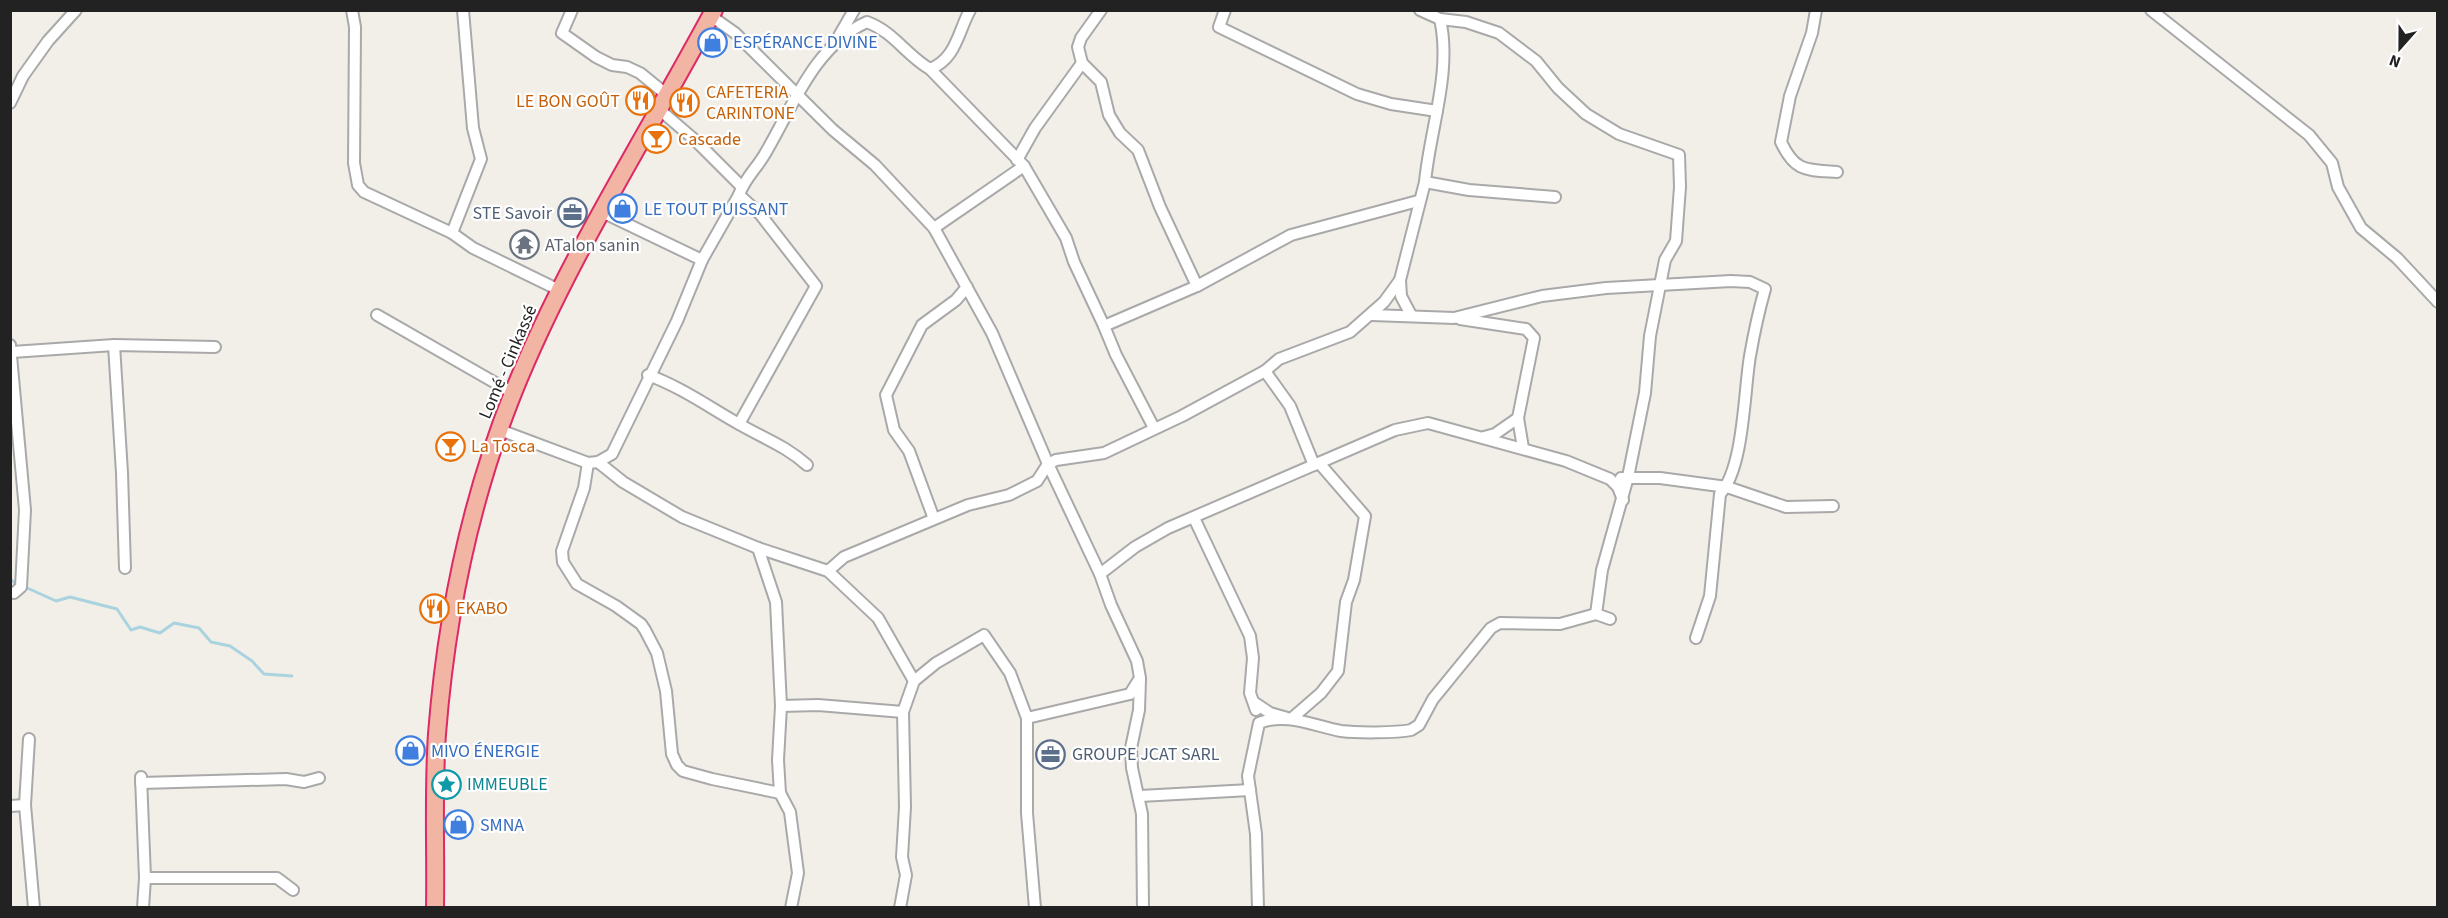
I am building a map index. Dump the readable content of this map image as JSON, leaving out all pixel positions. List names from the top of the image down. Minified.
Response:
{"streets":{"highway":["Lomé - Cinkassé"]},"places":{"shop":["ESPÉRANCE DIVINE","LE TOUT PUISSANT","MIVO ÉNERGIE","SMNA"],"restaurant":["LE BON GOÛT","CAFETERIA CARINTONE","EKABO"],"bar":["Cascade","La Tosca"],"office":["STE Savoir","GROUPE JCAT SARL"],"temple":["ATalon sanin"],"place":["IMMEUBLE"]},"north":"bottom"}
